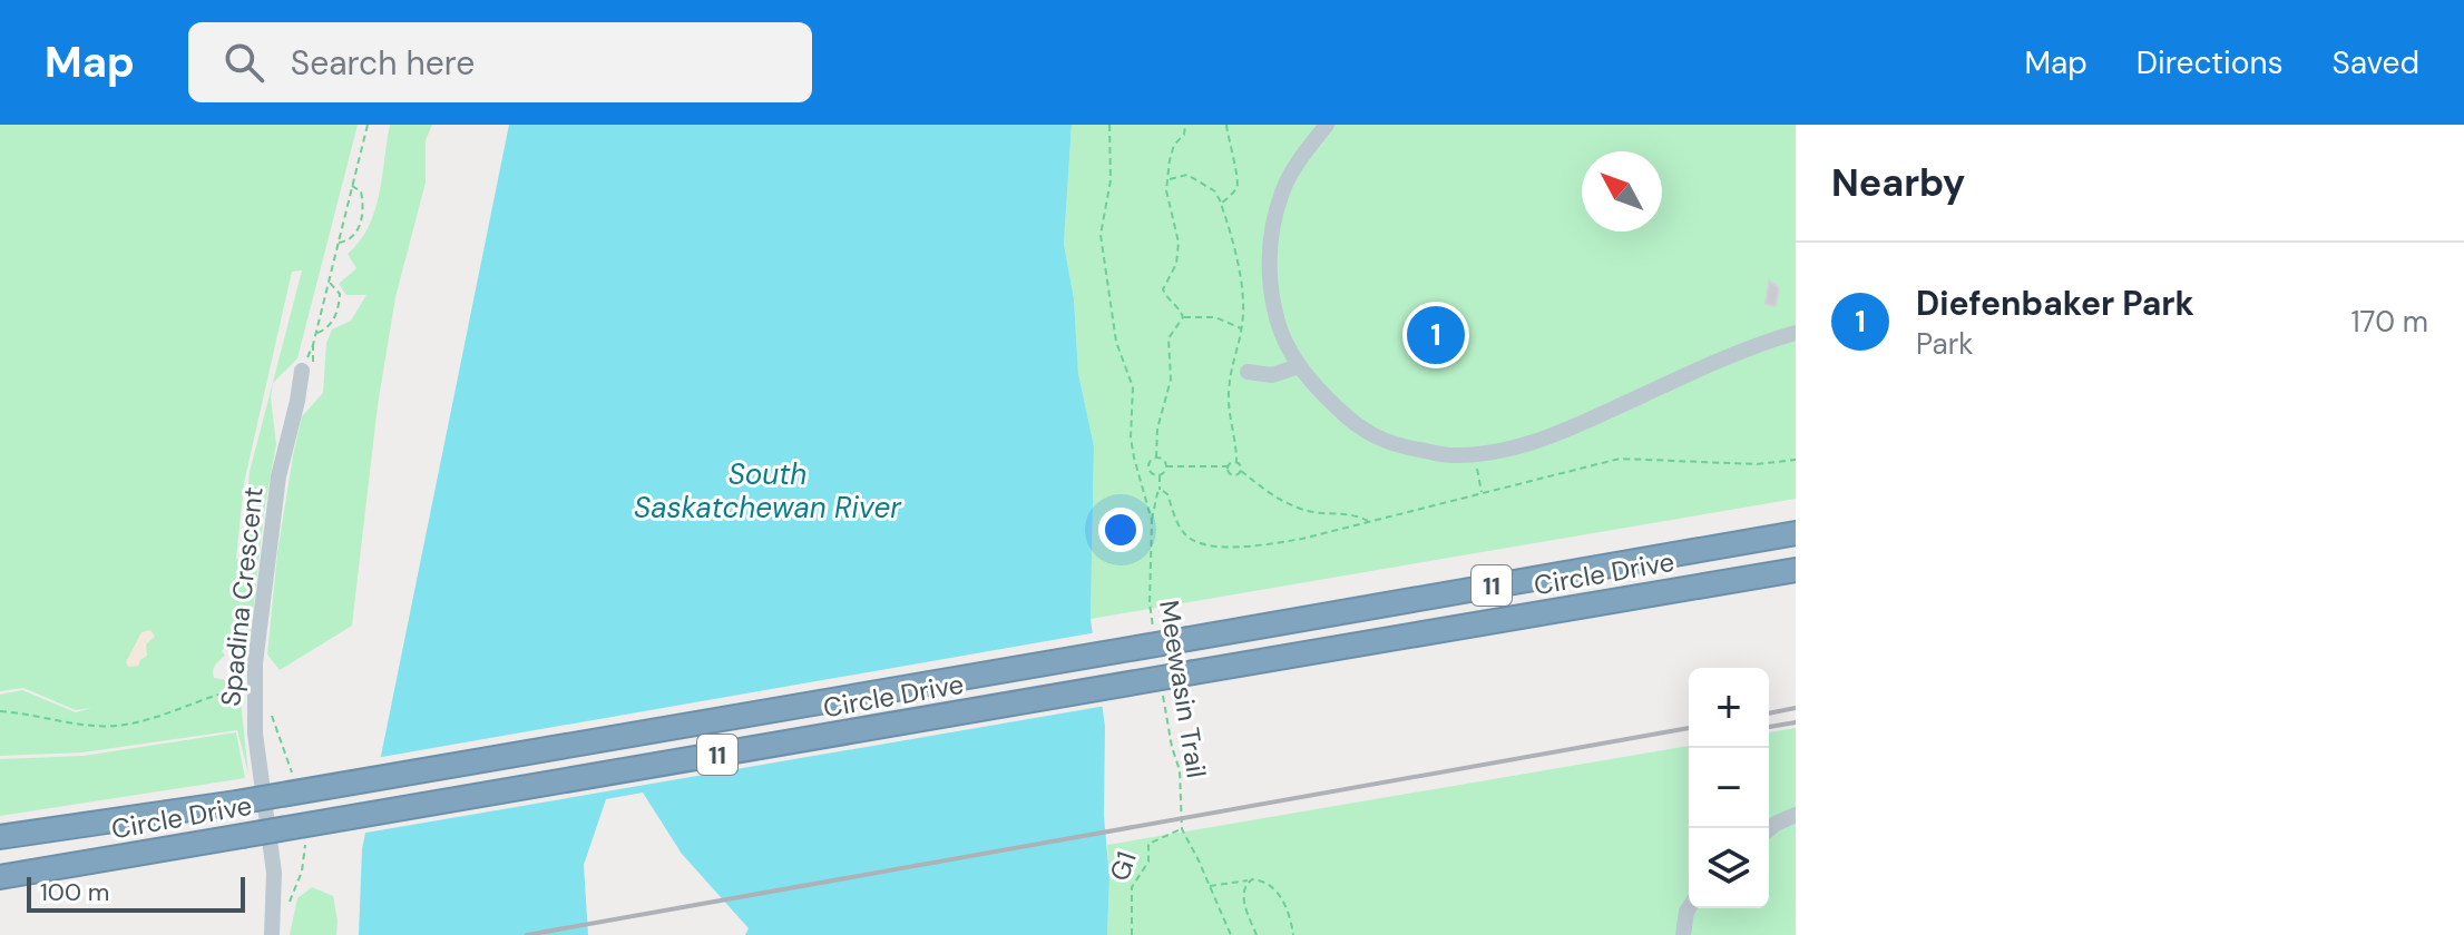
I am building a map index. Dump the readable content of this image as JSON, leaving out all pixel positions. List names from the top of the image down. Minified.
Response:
{"streets":{"highway":["Circle Drive","11"],"street":["Spadina Crescent"],"path":["Meewasin Trail","G1"]},"crossings":[["Meewasin Trail","G1"]],"water":["South Saskatchewan River"],"scale_bar":"100 m","north":"top left","page":{"header":"Map","search":"Search here","nav":["Map","Directions","Saved"],"heading":"Nearby","list":[{"mark":"1","name":"Diefenbaker Park","note":"Park","value":"170 m"}],"pins":"1","map_buttons":["+","−"],"scale":"100 m"}}
